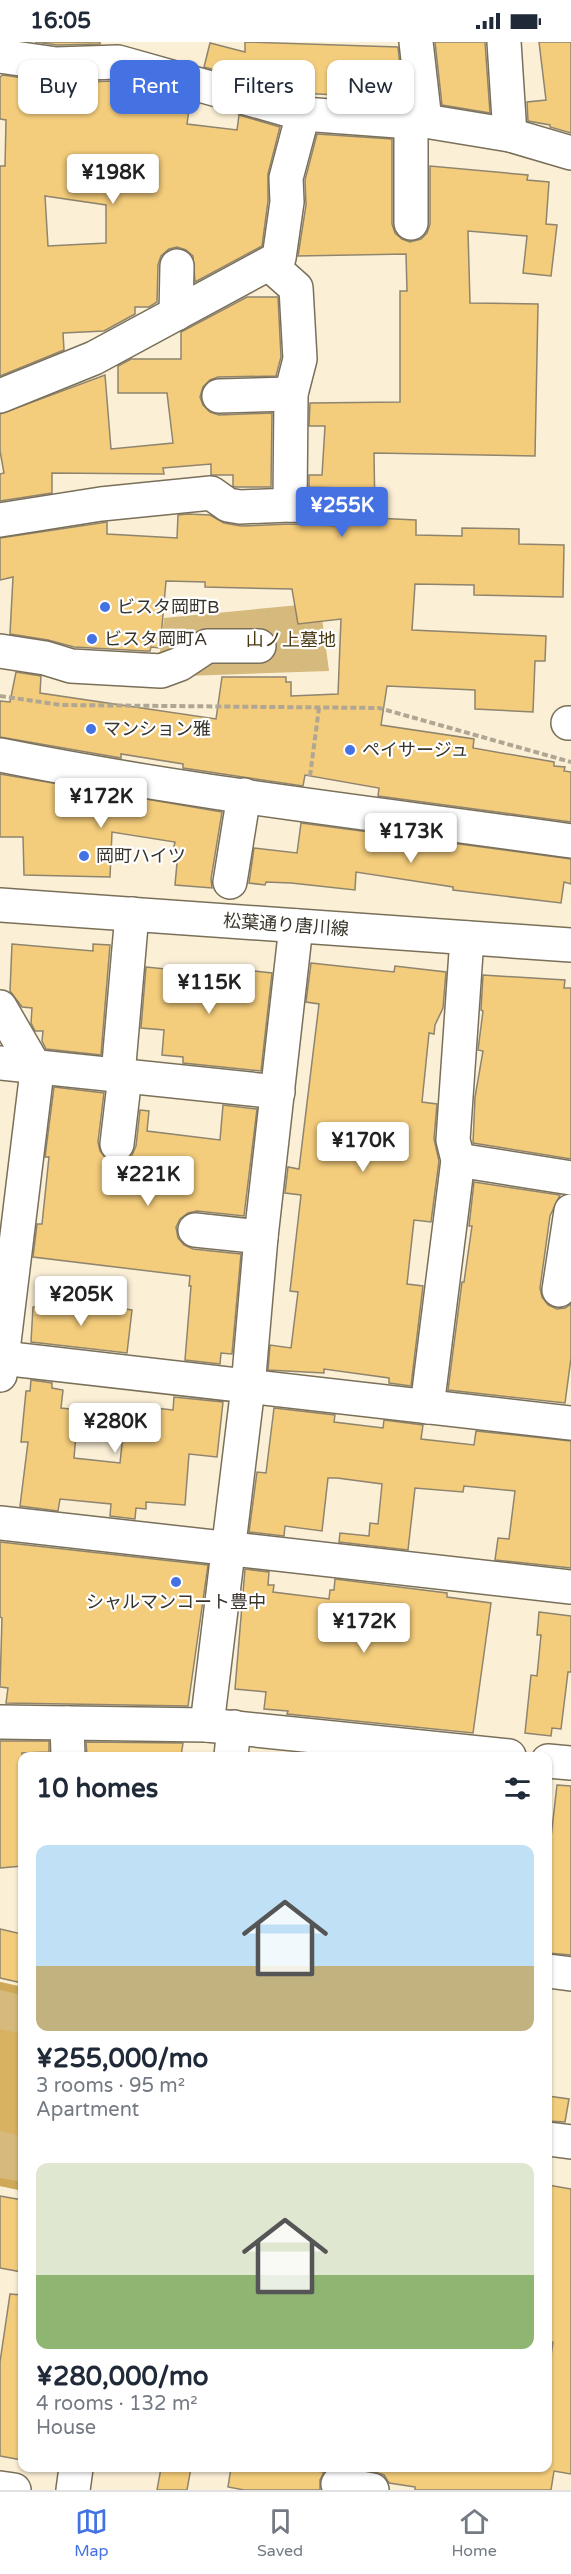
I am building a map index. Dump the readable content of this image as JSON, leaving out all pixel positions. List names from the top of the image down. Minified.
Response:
{"streets":{"street":["松葉通り唐川線"]},"parks":["山ノ上墓地"],"places":["ビスタ岡町B","ビスタ岡町A","マンション雅","ペイサージュ","岡町ハイツ","シャルマンコート豊中"],"page":{"status":"16:05","chip":["Buy","Rent","Filters","New"],"price":["¥198K","¥255K","¥172K","¥173K","¥115K","¥170K","¥221K","¥205K","¥280K","¥172K"],"heading":"10 homes","list":[{"name":"¥255,000/mo","note":"3 rooms · 95 m² · Apartment"},{"name":"¥280,000/mo","note":"4 rooms · 132 m² · House"}],"tabs":["Map","Saved","Home"]}}
